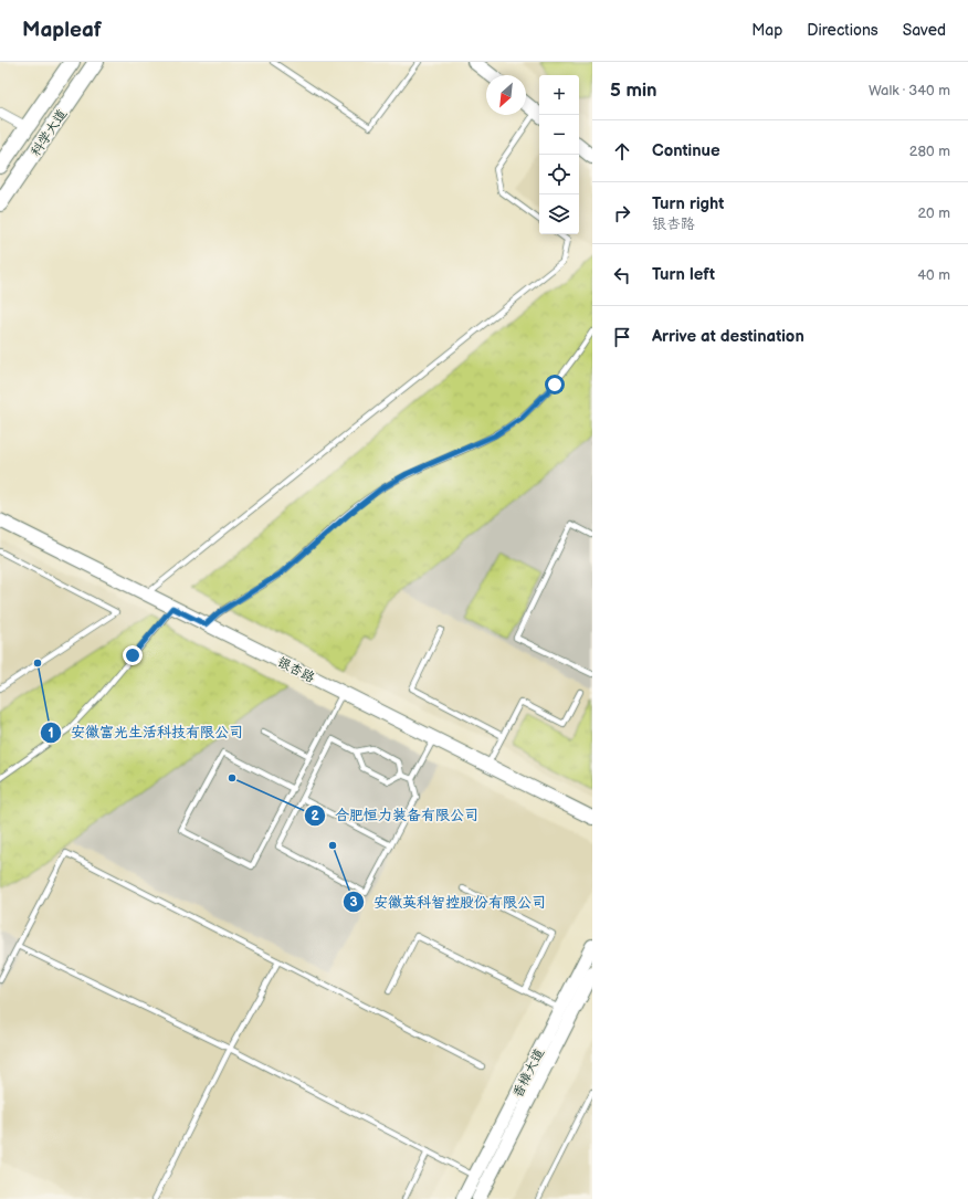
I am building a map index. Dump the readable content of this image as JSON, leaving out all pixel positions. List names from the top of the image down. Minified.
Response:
{"streets":{"main road":["科学大道"],"street":["银杏路","香樟大道"]},"places":["安徽富光生活科技有限公司","合肥恒力装备有限公司","安徽英科智控股份有限公司"],"north":"bottom left","page":{"header":"Mapleaf","nav":["Map","Directions","Saved"],"heading":["5 min","Walk · 340 m"],"map_buttons":["+","−"],"list":[["Continue","280 m"],["Turn right","银杏路","20 m"],["Turn left","40 m"],"Arrive at destination"]}}
